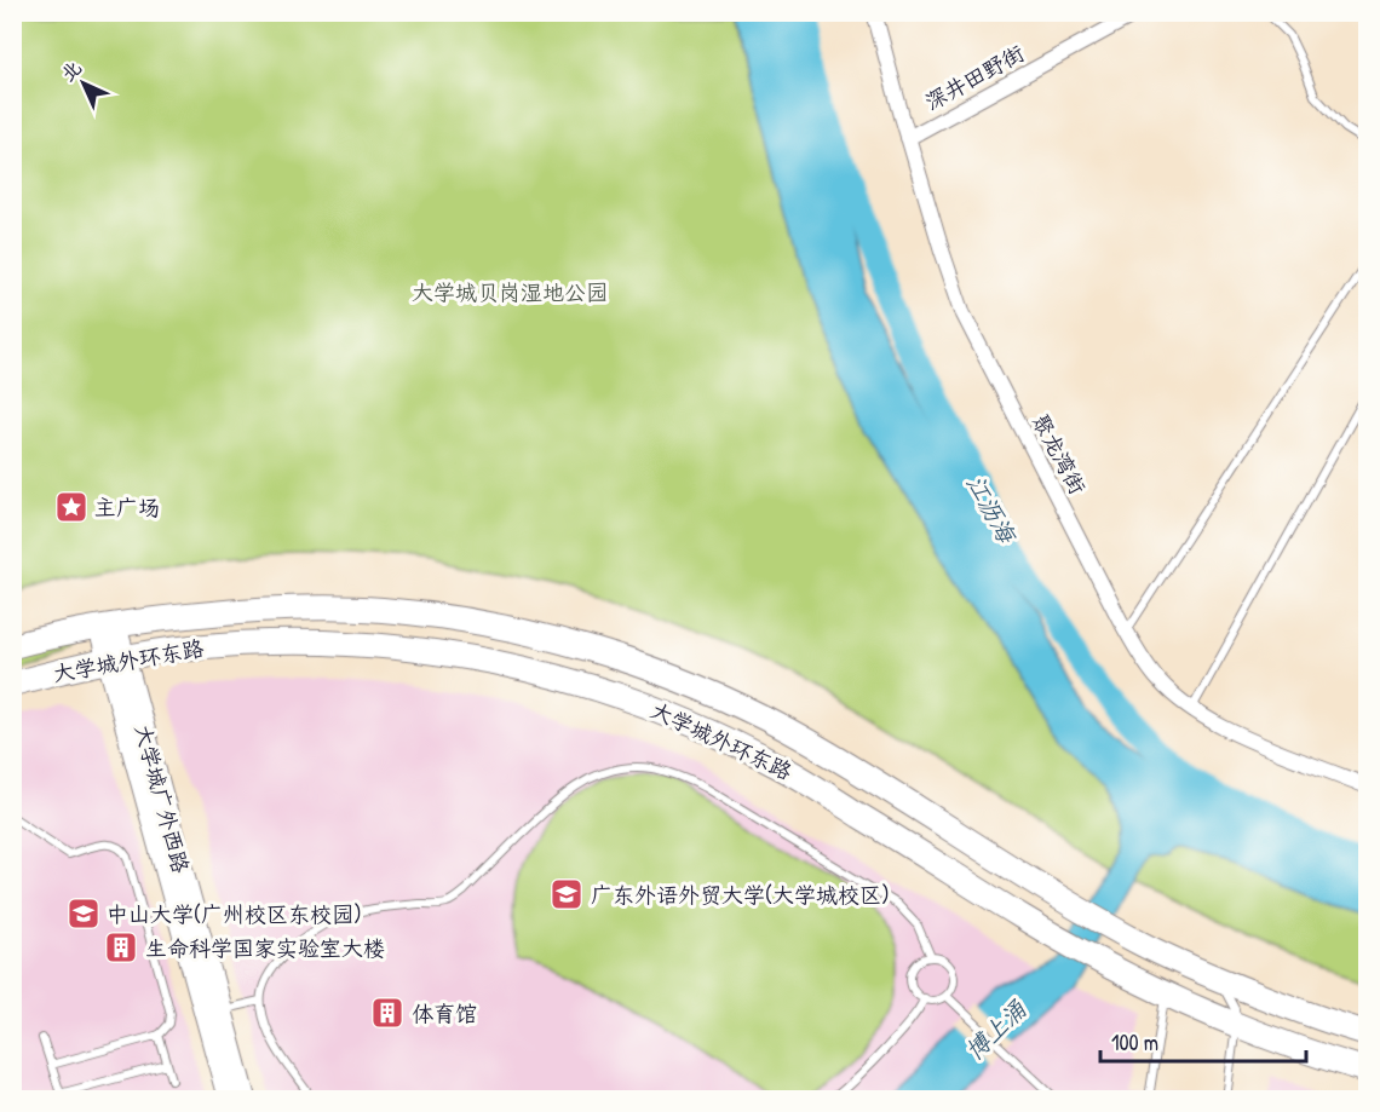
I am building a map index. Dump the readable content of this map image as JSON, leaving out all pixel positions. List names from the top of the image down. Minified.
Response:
{"streets":{"main road":["大学城外环东路","大学城广外西路"],"street":["深井田野街","聚龙湾街"]},"crossings":[["深井田野街","聚龙湾街"],["大学城外环东路","大学城广外西路"]],"water":["江沥海","博上涌"],"parks":["大学城贝岗湿地公园"],"places":{"place":["主广场"],"school or university":["广东外语外贸大学(大学城校区)","中山大学(广州校区东校园)"],"building":["生命科学国家实验室大楼","体育馆"]},"scale_bar":"100 m","north":"top left"}
